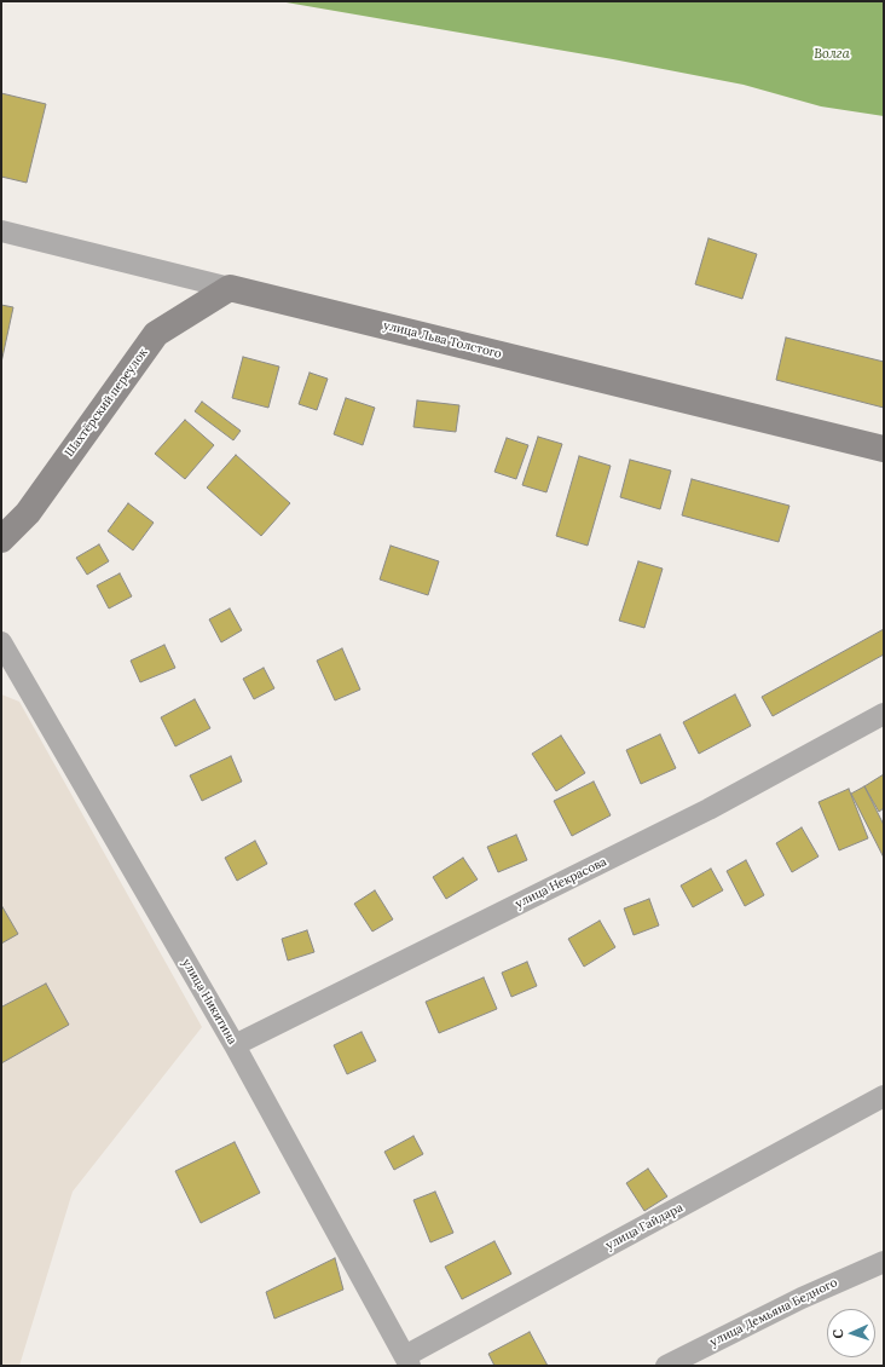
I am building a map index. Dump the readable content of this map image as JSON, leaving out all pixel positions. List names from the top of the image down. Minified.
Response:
{"streets":{"main road":["улица Льва Толстого","Шахтёрский переулок"],"street":["улица Некрасова","улица Никитина","улица Гайдара","улица Демьяна Бедного"]},"crossings":[["улица Льва Толстого","Шахтёрский переулок"],["улица Некрасова","улица Никитина"],["улица Никитина","улица Гайдара"]],"water":["Волга"],"north":"left"}
